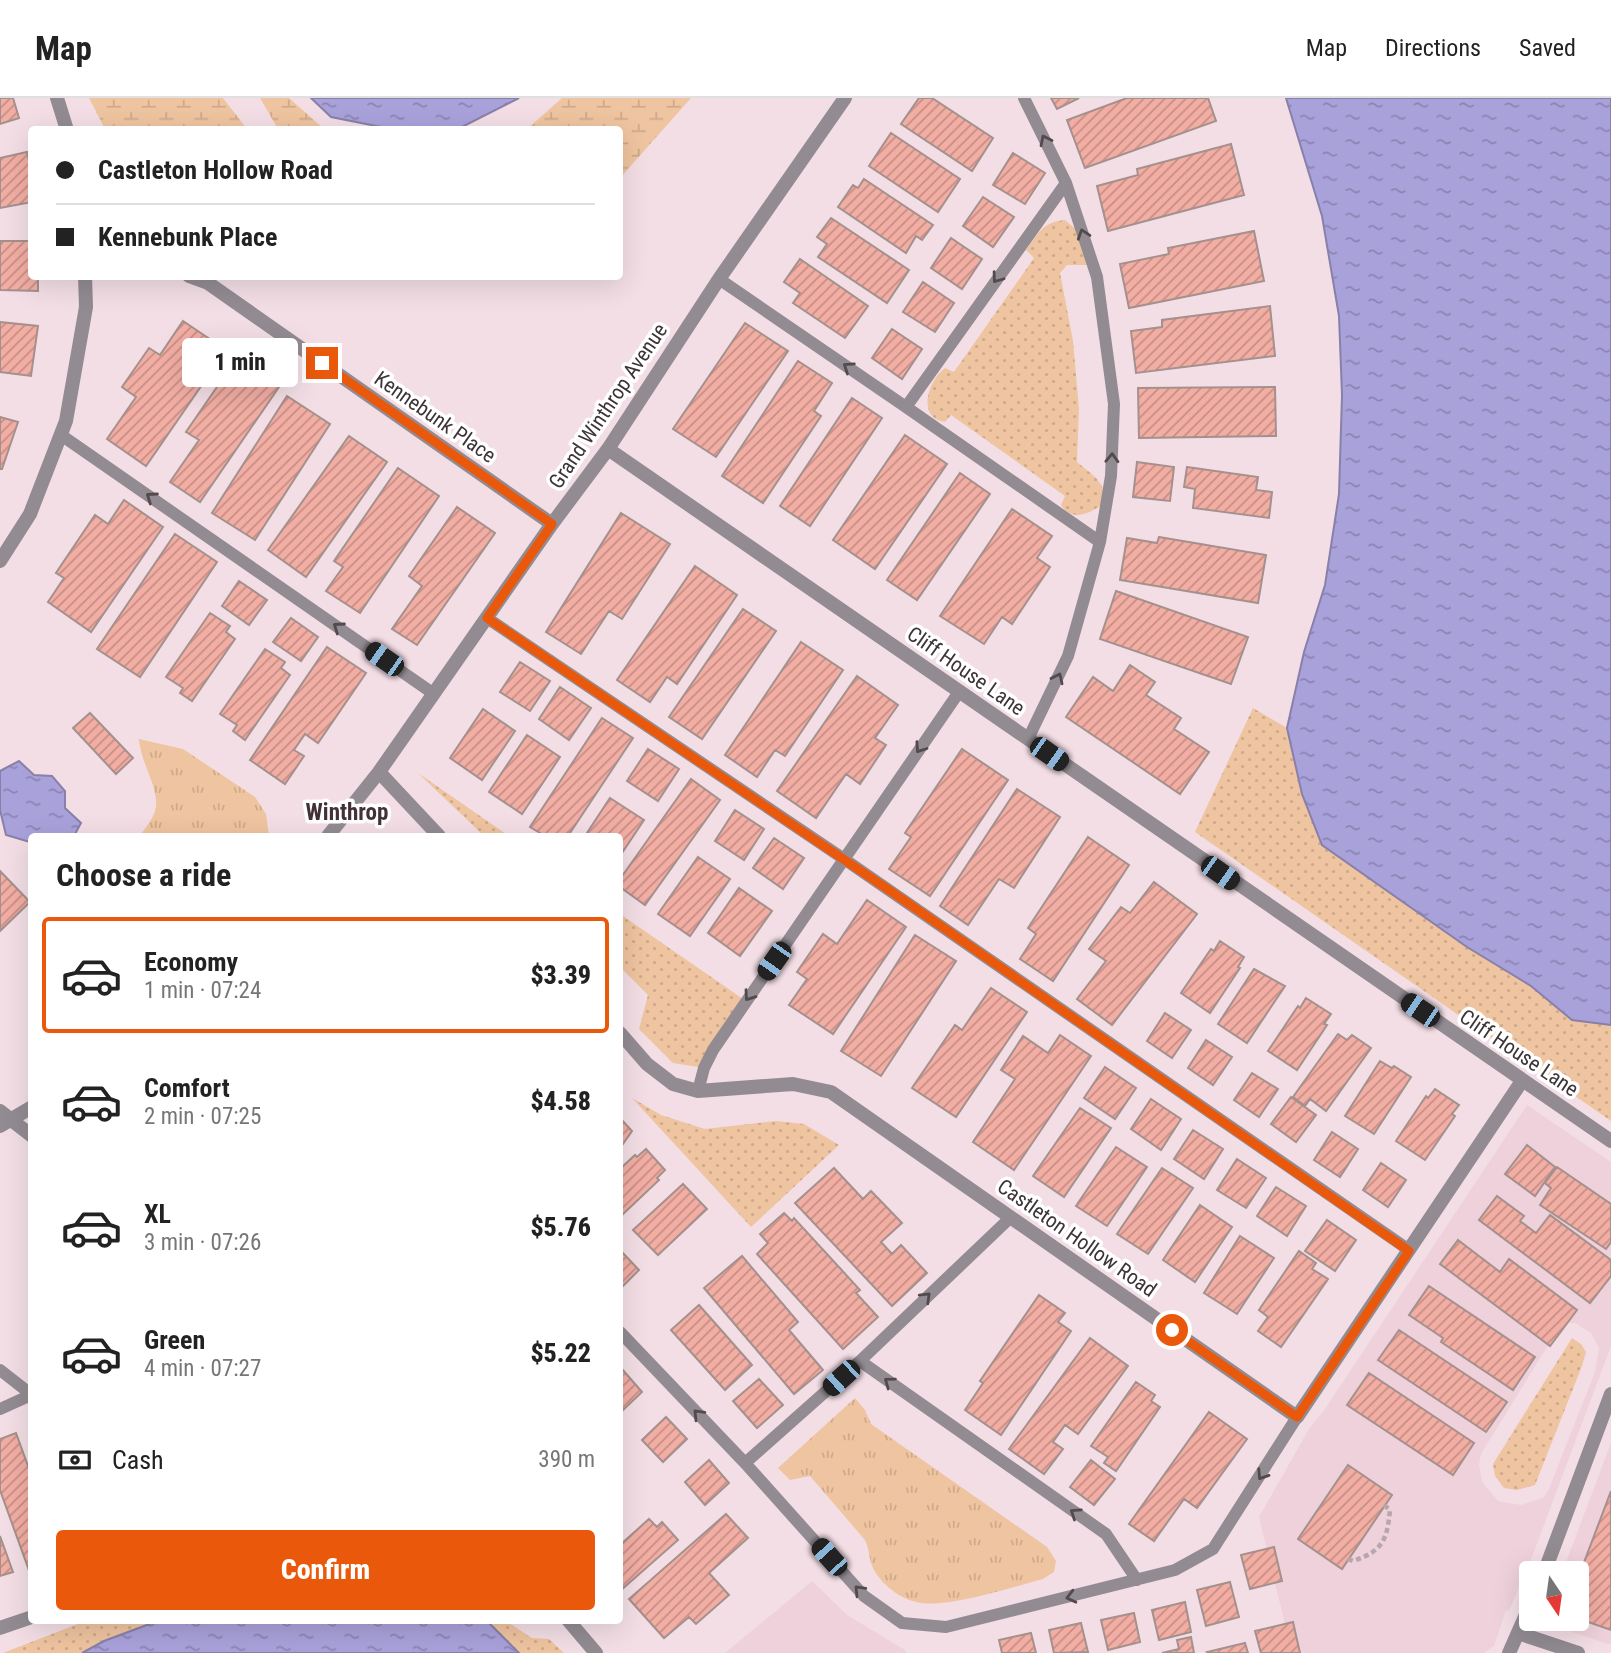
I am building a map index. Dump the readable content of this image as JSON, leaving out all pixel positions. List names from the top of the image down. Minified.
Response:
{"streets":{"street":["Grand Winthrop Avenue","Kennebunk Place","Cliff House Lane","Castleton Hollow Road"]},"crossings":[["Grand Winthrop Avenue","Kennebunk Place"],["Grand Winthrop Avenue","Cliff House Lane"]],"districts":["Winthrop"],"north":"bottom","page":{"header":"Map","nav":["Map","Directions","Saved"],"banner":["Castleton Hollow Road","Kennebunk Place"],"bubble":"1 min","heading":"Choose a ride","list":[{"name":"Economy","note":"1 min · 07:24","value":"$3.39"},{"name":"Comfort","note":"2 min · 07:25","value":"$4.58"},{"name":"XL","note":"3 min · 07:26","value":"$5.76"},{"name":"Green","note":"4 min · 07:27","value":"$5.22"}],"pay":["Cash","390 m"],"buttons":"Confirm"}}
